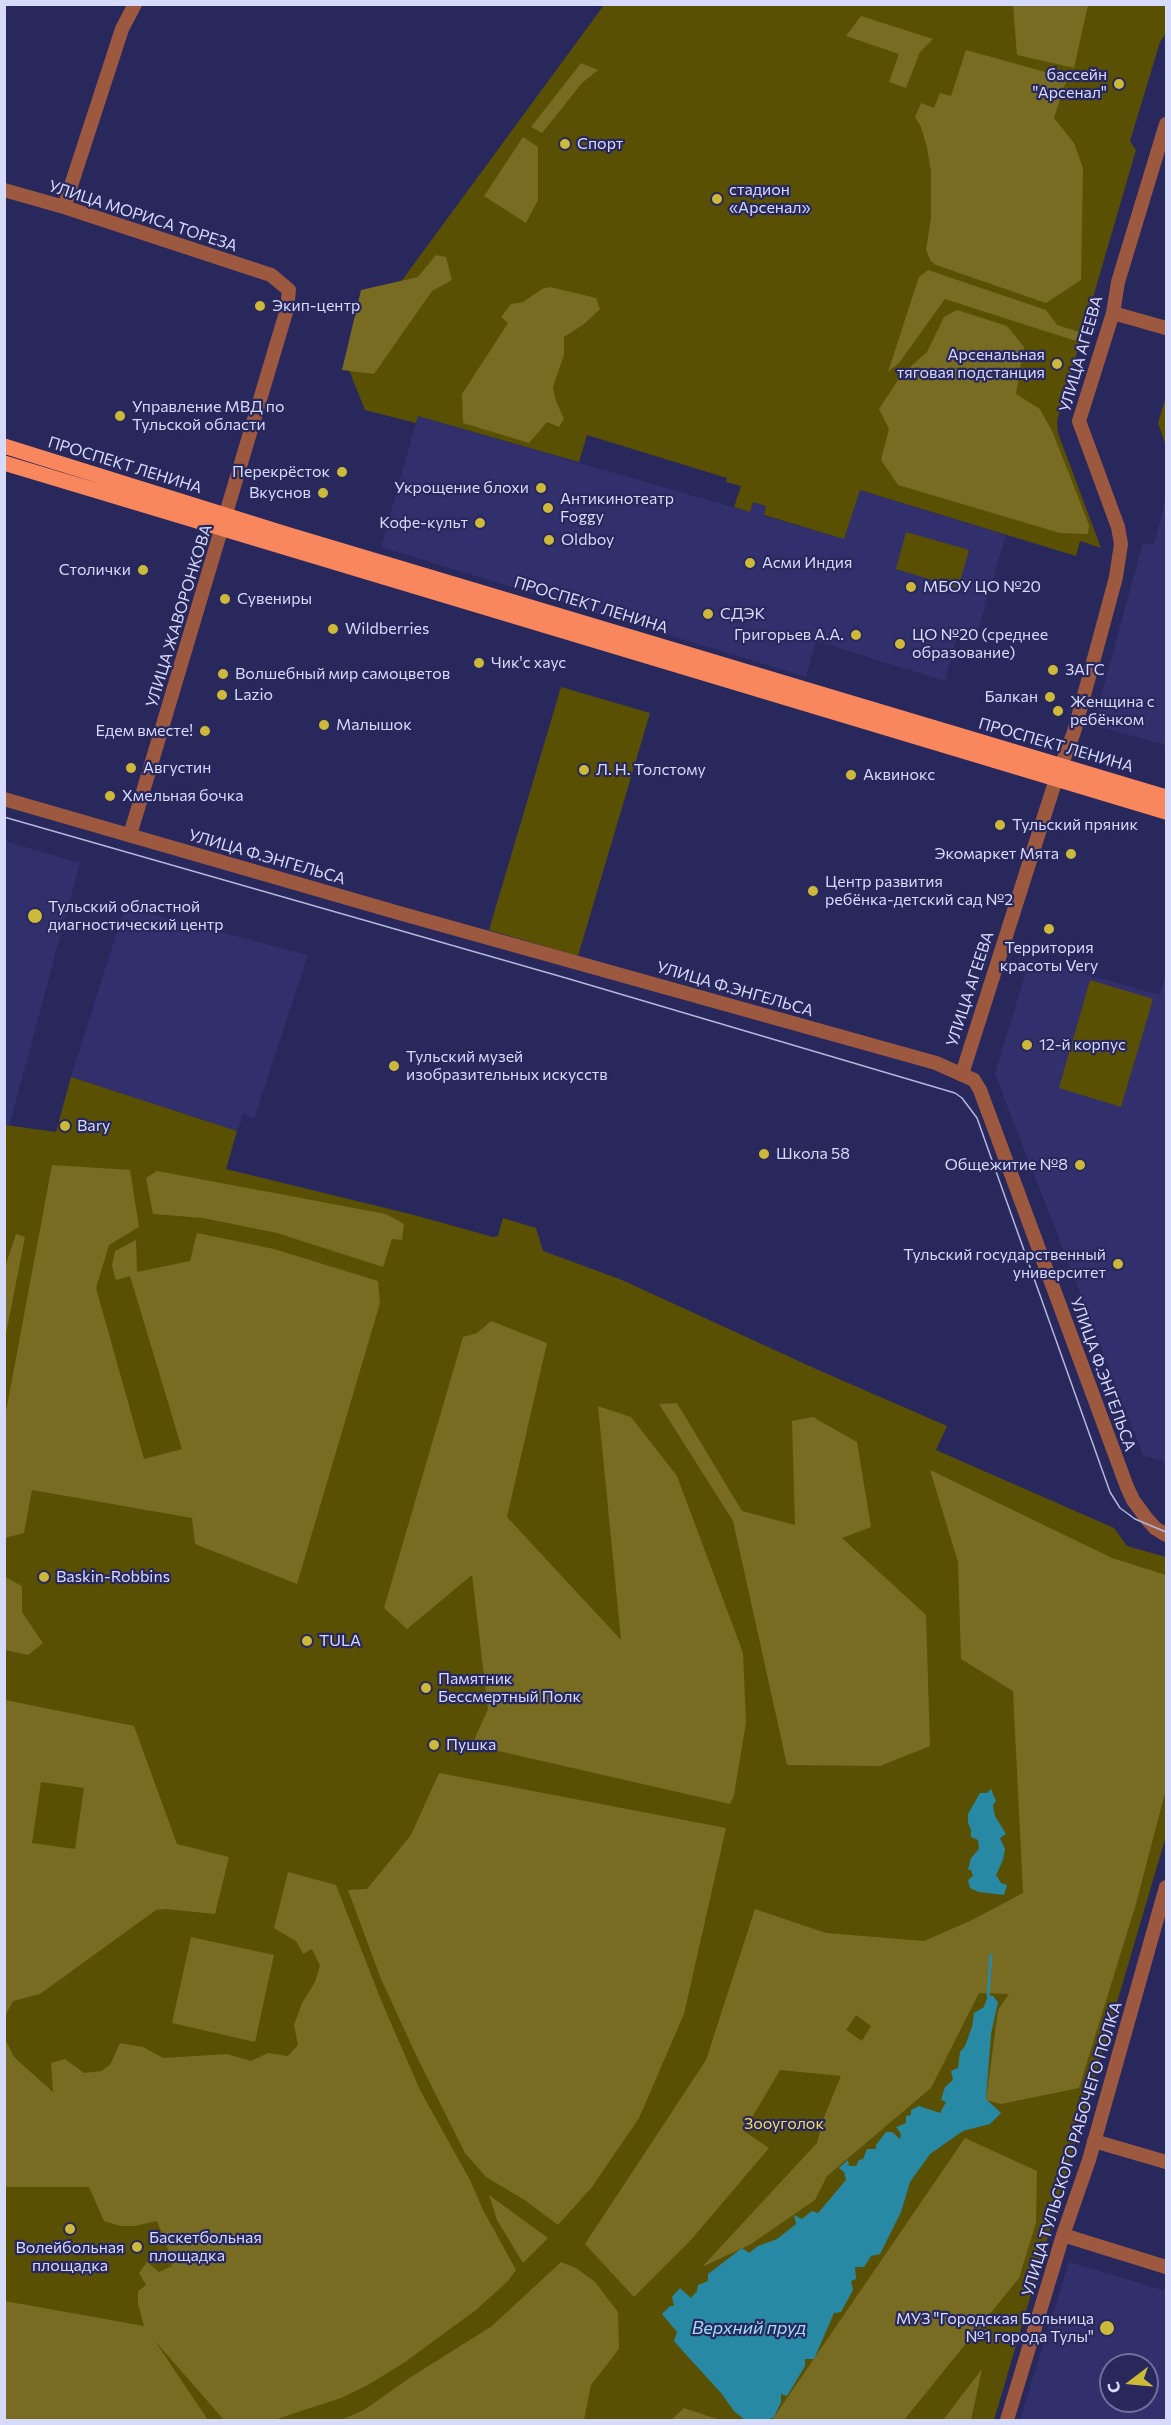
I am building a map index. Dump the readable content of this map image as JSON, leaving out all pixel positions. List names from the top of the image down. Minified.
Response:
{"streets":{"main road":["ПРОСПЕКТ ЛЕНИНА"],"street":["УЛИЦА МОРИСА ТОРЕЗА","УЛИЦА АГЕЕВА","УЛИЦА ЖАВОРОНКОВА","УЛИЦА Ф.ЭНГЕЛЬСА","УЛИЦА ТУЛЬСКОГО РАБОЧЕГО ПОЛКА"]},"crossings":[["УЛИЦА МОРИСА ТОРЕЗА","УЛИЦА ЖАВОРОНКОВА"],["УЛИЦА АГЕЕВА","ПРОСПЕКТ ЛЕНИНА"],["УЛИЦА АГЕЕВА","УЛИЦА Ф.ЭНГЕЛЬСА"],["ПРОСПЕКТ ЛЕНИНА","УЛИЦА ЖАВОРОНКОВА"],["УЛИЦА ЖАВОРОНКОВА","УЛИЦА Ф.ЭНГЕЛЬСА"]],"water":["Верхний пруд"],"parks":["Зооуголок"],"places":["бассейн \"Арсенал\"","Спорт","стадион «Арсенал»","Экип-центр","Арсенальная тяговая подстанция","Управление МВД по Тульской области","Перекрёсток","Укрощение блохи","Вкуснов","Антикинотеатр Foggy","Кофе-культ","Oldboy","Асми Индия","Столички","МБОУ ЦО №20","Сувениры","СДЭК","Wildberries","Григорьев А.А.","ЦО №20 (среднее образование)","Чик'с хаус","ЗАГС","Волшебный мир самоцветов","Lazio","Балкан","Женщина с ребëнком","Малышок","Едем вместе!","Августин","Л. Н. Толстому","Аквинокс","Хмельная бочка","Тульский пряник","Экомаркет Мята","Центр развития ребёнка-детский сад №2","Тульский областной диагностический центр","Территория красоты Very","12-й корпус","Тульский музей изобразительных искусств","Bary","Школа 58","Общежитие №8","Тульский государственный университет","Baskin-Robbins","TULA","Памятник Бессмертный Полк","Пушка","Волейбольная площадка","Баскетбольная площадка","МУЗ \"Городская Больница №1 города Тулы\""],"north":"left"}
